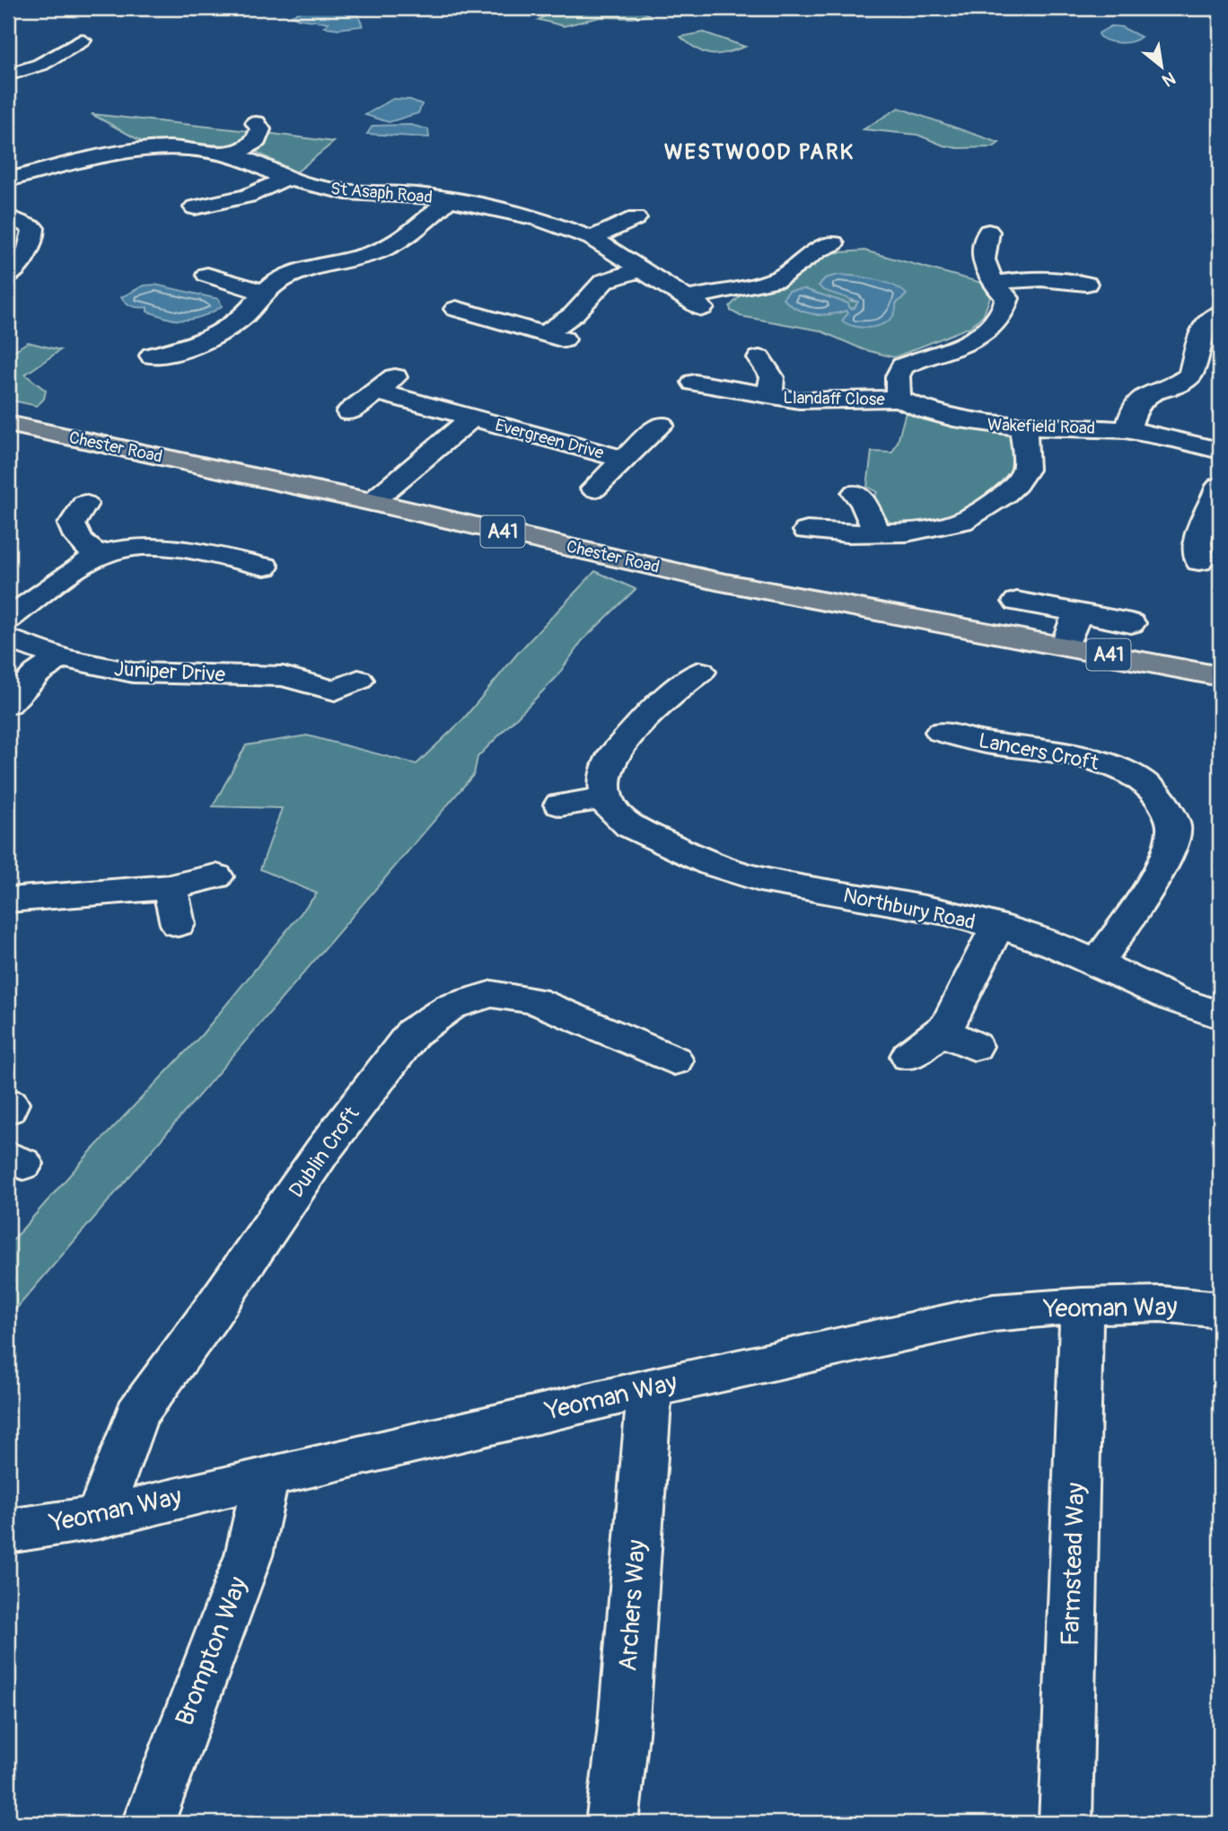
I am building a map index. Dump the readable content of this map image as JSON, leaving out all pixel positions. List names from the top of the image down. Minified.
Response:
{"streets":{"main road":["Chester Road","A41"],"street":["St Asaph Road","Llandaff Close","Wakefield Road","Evergreen Drive","Juniper Drive","Lancers Croft","Northbury Road","Dublin Croft","Yeoman Way","Farmstead Way","Archers Way","Brompton Way"]},"crossings":[["Llandaff Close","Wakefield Road"],["Evergreen Drive","Chester Road"],["Lancers Croft","Northbury Road"],["Dublin Croft","Yeoman Way"],["Yeoman Way","Farmstead Way"],["Yeoman Way","Archers Way"],["Yeoman Way","Brompton Way"]],"districts":["WESTWOOD PARK"],"north":"bottom right"}
